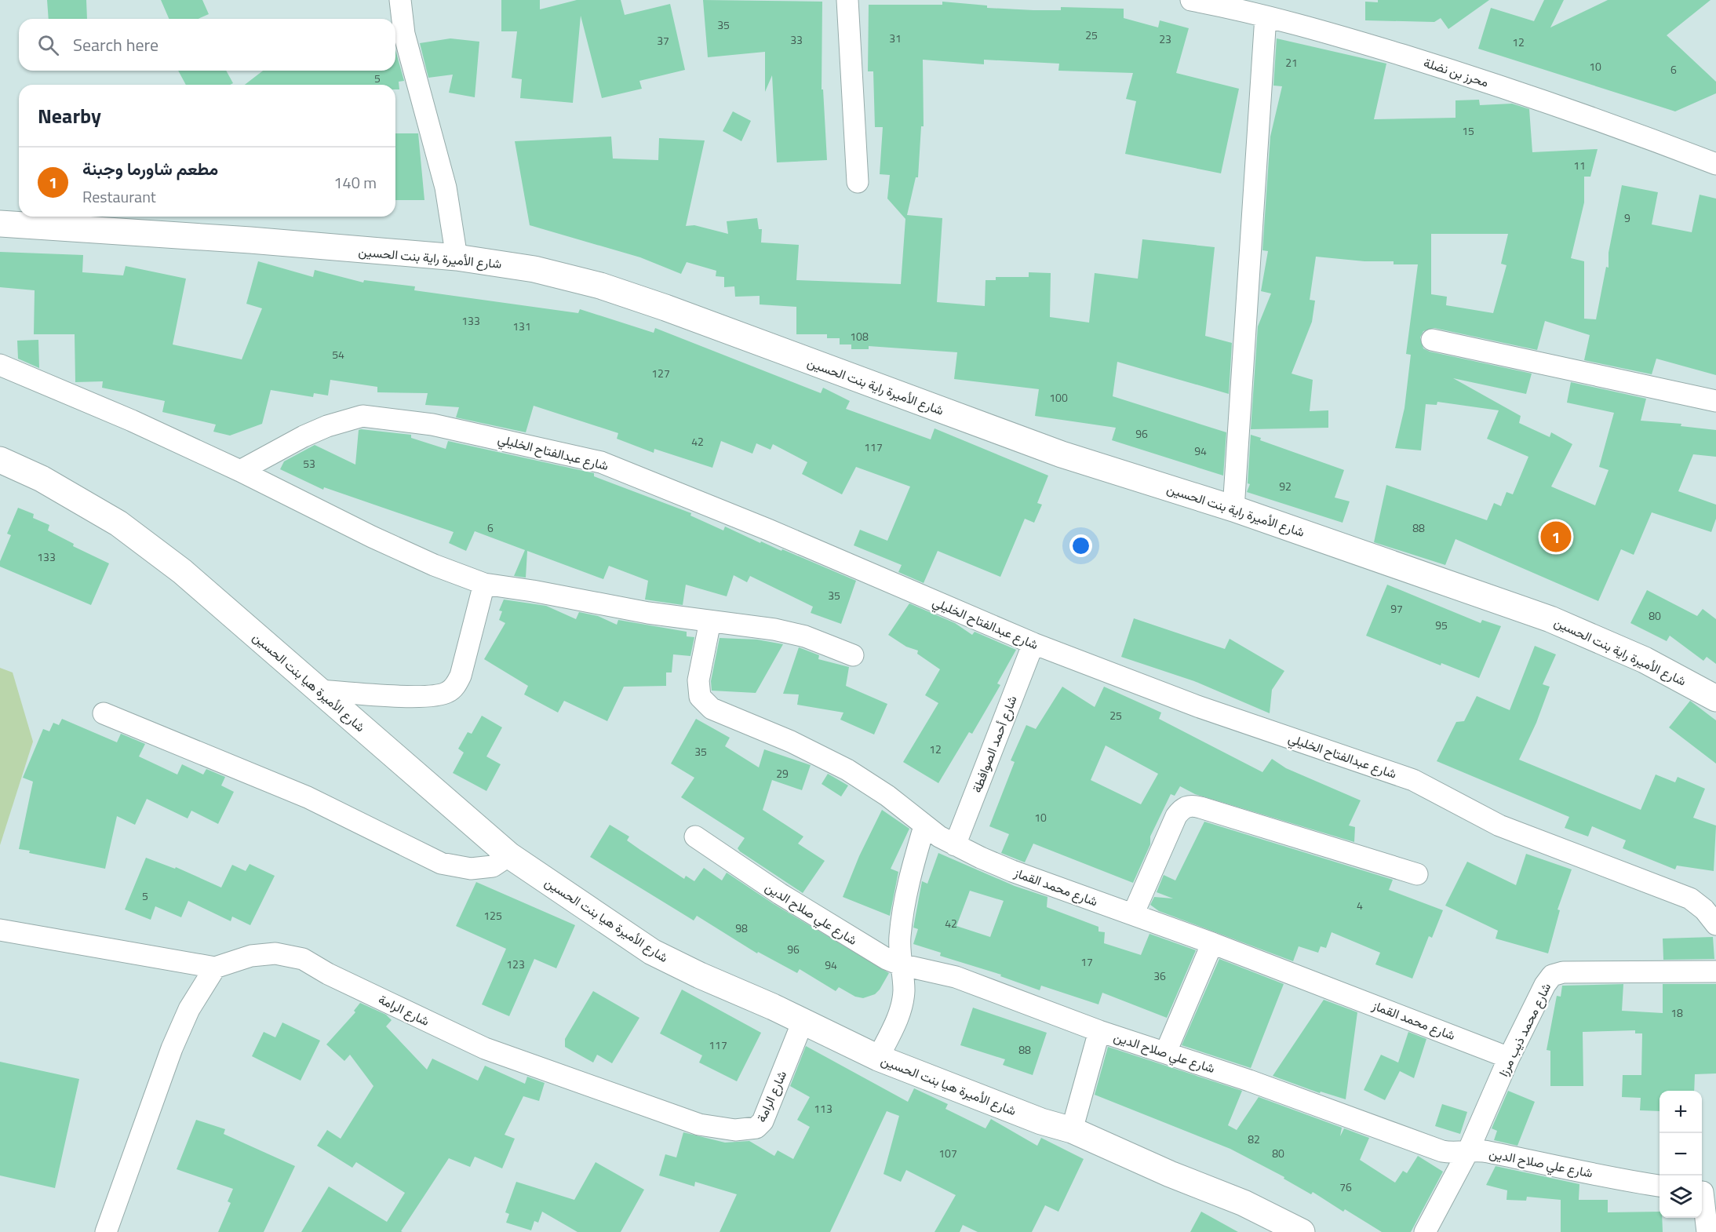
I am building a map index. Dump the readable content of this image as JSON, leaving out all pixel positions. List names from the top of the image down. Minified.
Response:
{"streets":{"main road":["شارع الأميرة راية بنت الحسين","شارع الأميرة هيا بنت الحسين"],"street":["محرز بن نضلة","شارع عبدالفتاح الخليلي","شارع أحمد الصوافطة","شارع محمد القماز","شارع علي صلاح الدين","شارع الرامة","شارع محمد ذيب مرزا"]},"crossings":[["شارع عبدالفتاح الخليلي","شارع أحمد الصوافطة"],["شارع الأميرة هيا بنت الحسين","شارع الرامة"],["شارع أحمد الصوافطة","شارع محمد القماز"],["شارع محمد القماز","شارع محمد ذيب مرزا"],["شارع علي صلاح الدين","شارع محمد ذيب مرزا"]],"house_numbers":["35","25","31","23","33","37","12","21","10","6","5","15","11","9","133","131","108","54","127","100","96","42","117","94","53","92","6","88","133","35","97","80","95","25","12","35","29","10","5","4","125","42","98","96","17","123","94","36","18","117","88","113","82","107","80","76"],"page":{"search":"Search here","heading":"Nearby","list":[{"mark":"1","name":"مطعم شاورما وجبنة","note":"Restaurant","value":"140 m"}],"pins":"1","map_buttons":["+","−"]}}
